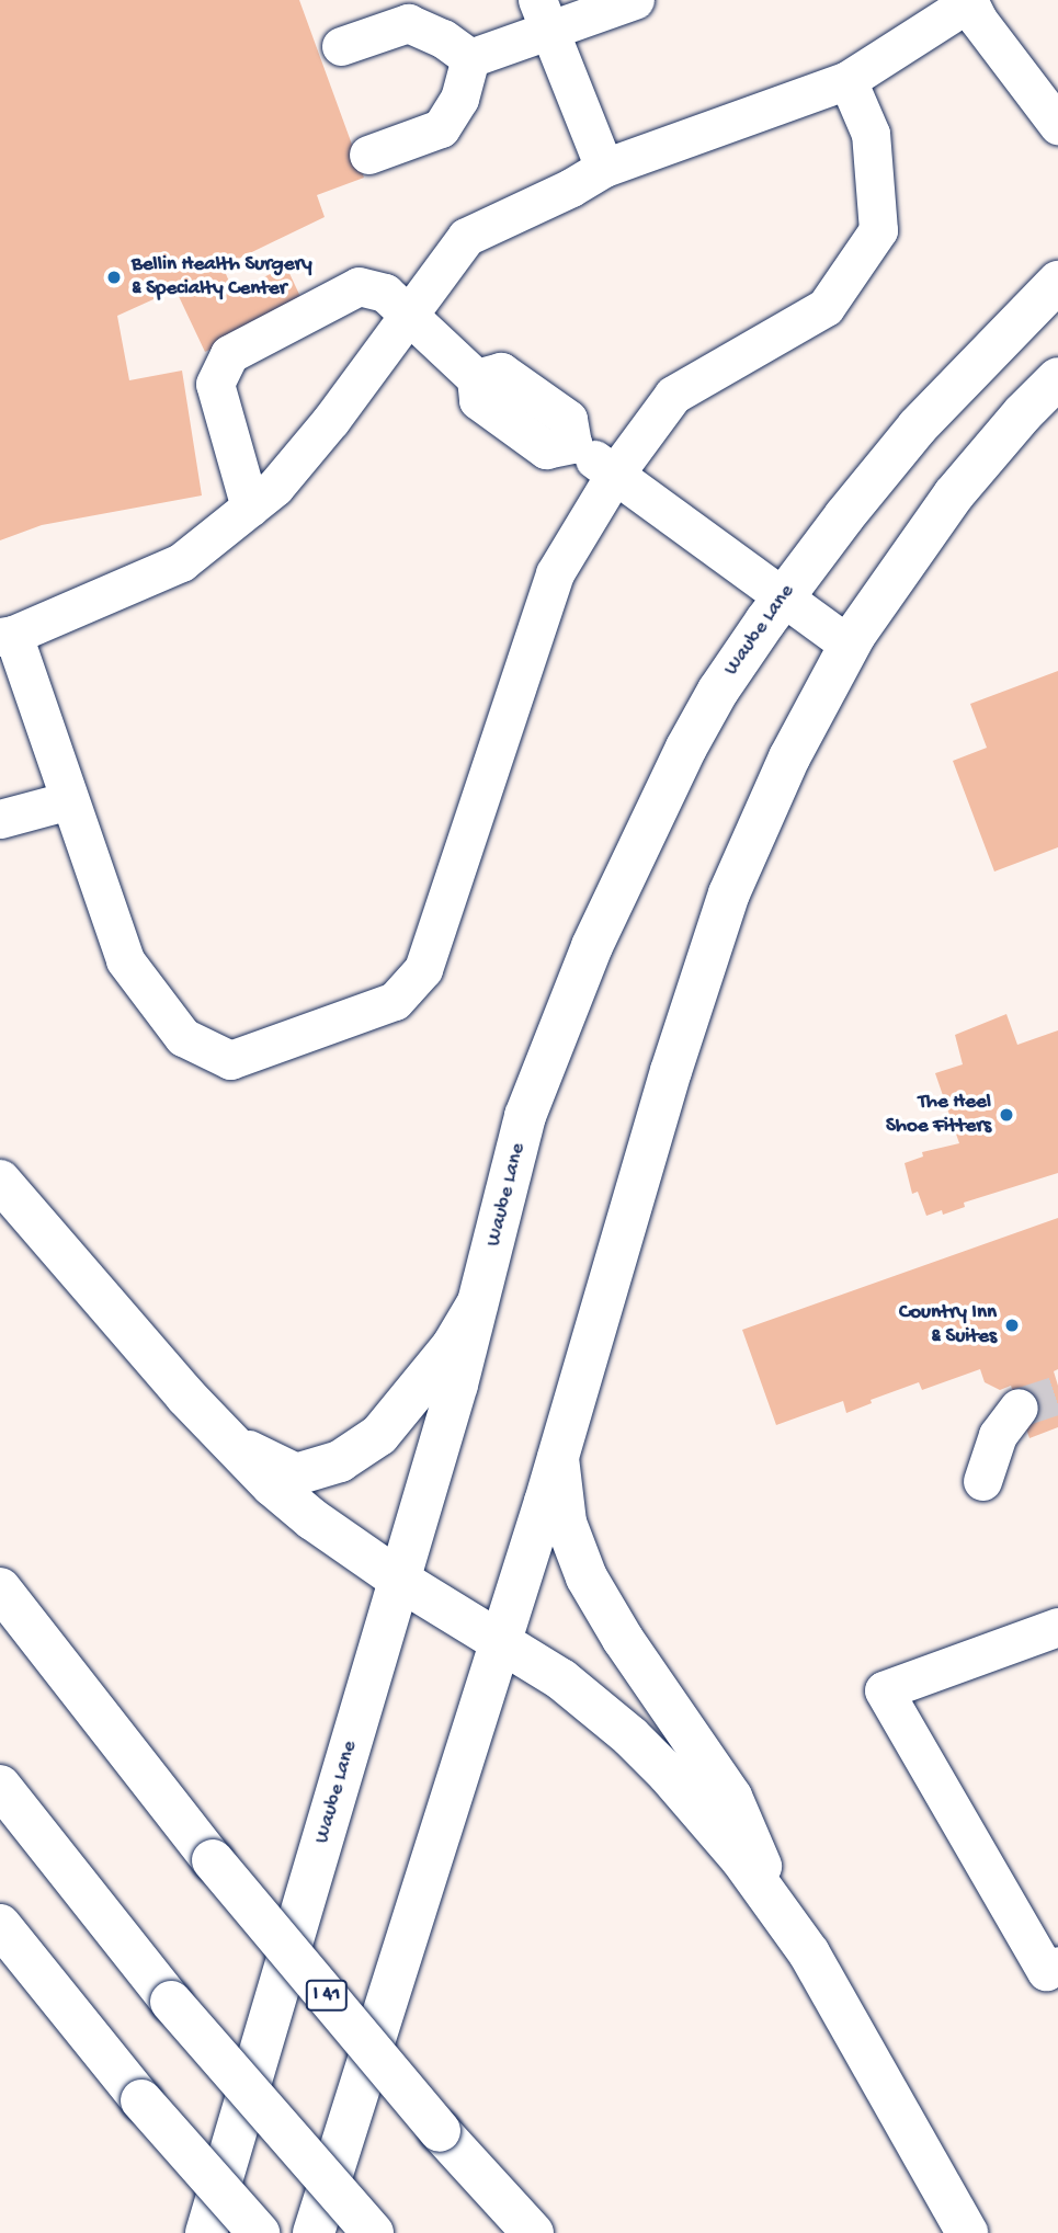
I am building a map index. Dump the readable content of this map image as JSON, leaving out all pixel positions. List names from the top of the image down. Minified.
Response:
{"streets":{"main road":["Waube Lane","I 41"]},"places":["Bellin Health Surgery & Specialty Center","The Heel Shoe Fitters","Country Inn & Suites"]}
